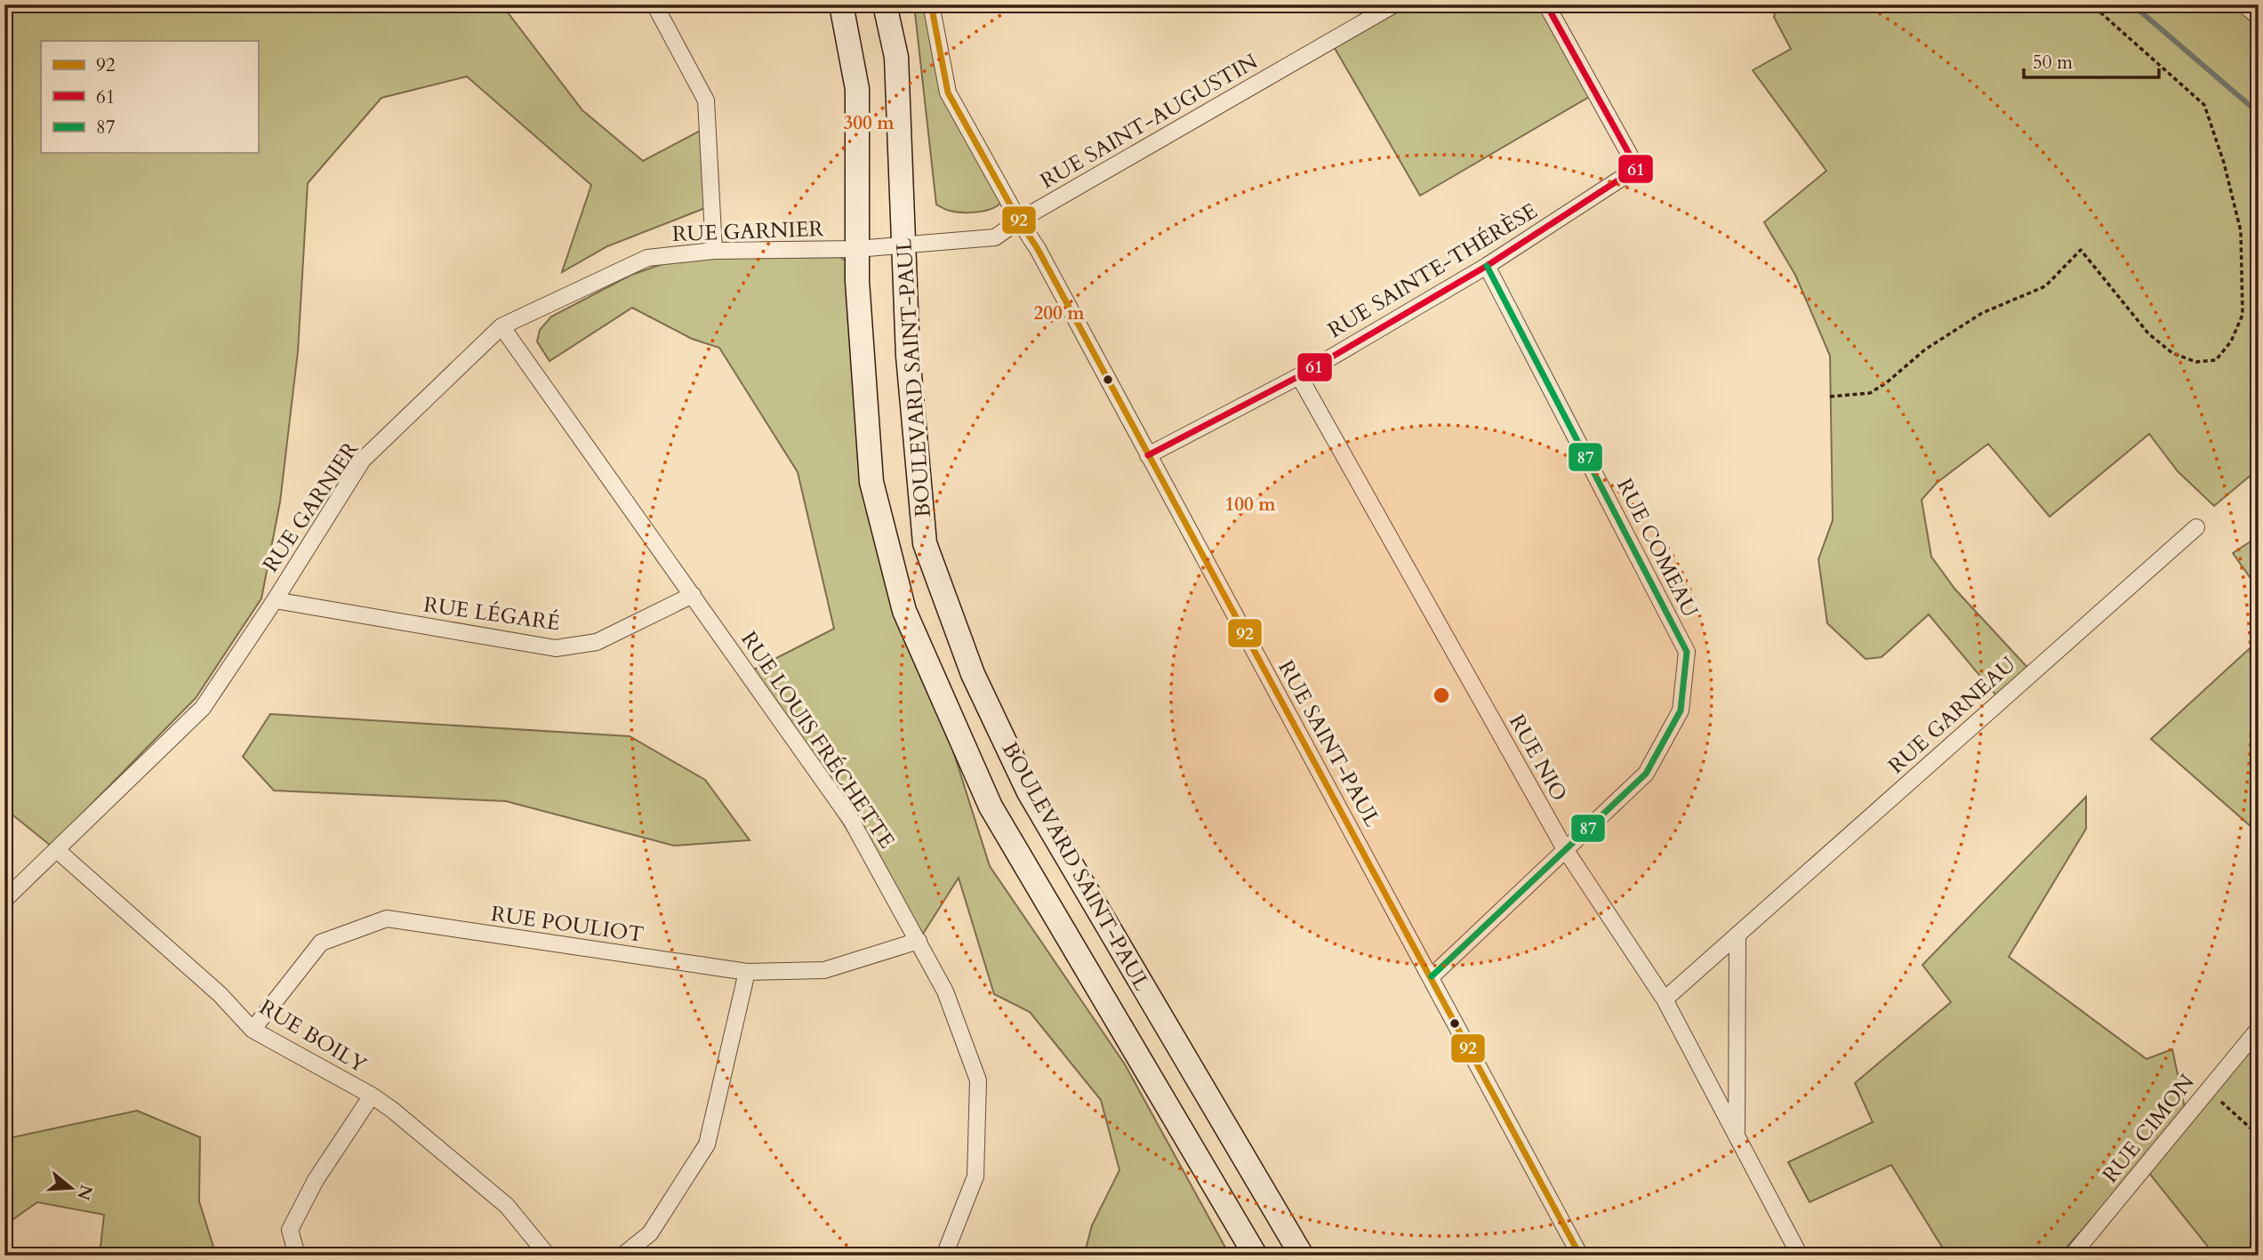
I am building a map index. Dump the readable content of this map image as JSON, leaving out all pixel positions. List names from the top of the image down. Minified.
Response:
{"streets":{"main road":["BOULEVARD SAINT-PAUL"],"street":["RUE SAINT-AUGUSTIN","RUE GARNIER","RUE SAINTE-THÉRÈSE","RUE COMEAU","RUE LÉGARÉ","RUE GARNEAU","RUE LOUIS FRÉCHETTE","RUE SAINT-PAUL","RUE NIO","RUE POULIOT","RUE BOILY","RUE CIMON"]},"crossings":[["RUE SAINT-AUGUSTIN","RUE GARNIER"],["RUE SAINT-AUGUSTIN","BOULEVARD SAINT-PAUL"],["RUE SAINT-AUGUSTIN","RUE SAINT-PAUL"],["RUE GARNIER","BOULEVARD SAINT-PAUL"],["RUE GARNIER","RUE LÉGARÉ"],["RUE GARNIER","RUE LOUIS FRÉCHETTE"],["RUE GARNIER","RUE BOILY"],["RUE SAINTE-THÉRÈSE","RUE COMEAU"],["RUE SAINTE-THÉRÈSE","RUE SAINT-PAUL"],["RUE SAINTE-THÉRÈSE","RUE NIO"],["RUE COMEAU","RUE NIO"],["RUE LÉGARÉ","RUE LOUIS FRÉCHETTE"],["RUE GARNEAU","RUE NIO"],["RUE LOUIS FRÉCHETTE","RUE POULIOT"],["RUE POULIOT","RUE BOILY"]],"lines":["transit line 92","transit line 61","transit line 87"],"legend":["92","61","87"],"scale_bar":"50 m","north":"right","rings":["300 m","200 m","100 m"]}
